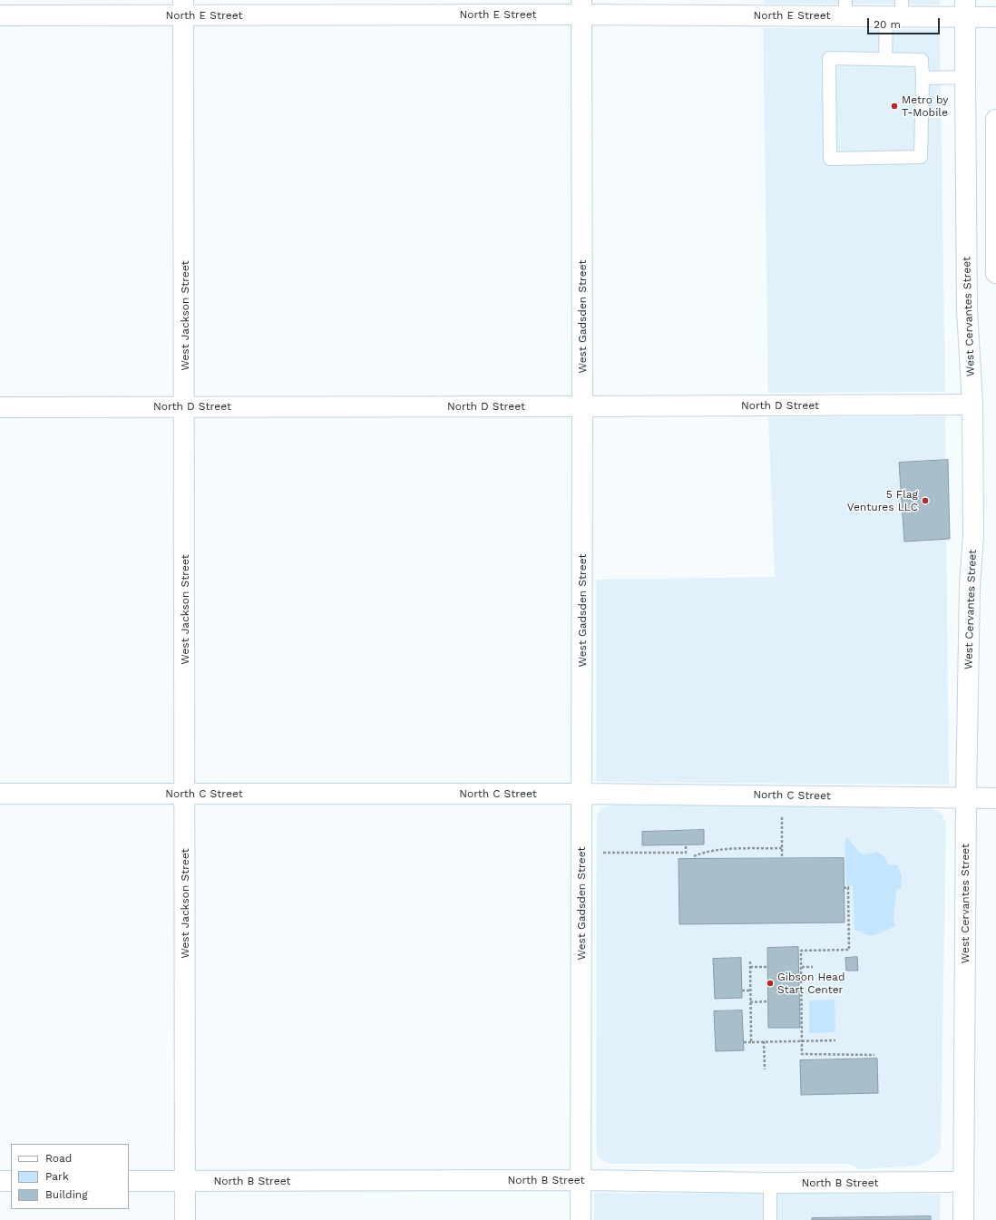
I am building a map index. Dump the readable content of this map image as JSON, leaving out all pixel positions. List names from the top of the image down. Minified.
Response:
{"streets":{"street":["North E Street","West Jackson Street","West Gadsden Street","West Cervantes Street","North D Street","North C Street","North B Street"]},"crossings":[["North E Street","West Jackson Street"],["North E Street","West Gadsden Street"],["North E Street","West Cervantes Street"],["West Jackson Street","North D Street"],["West Jackson Street","North C Street"],["West Jackson Street","North B Street"],["West Gadsden Street","North D Street"],["West Gadsden Street","North C Street"],["West Gadsden Street","North B Street"],["West Cervantes Street","North D Street"],["West Cervantes Street","North C Street"],["West Cervantes Street","North B Street"]],"places":["Metro by T-Mobile","5 Flag Ventures LLC","Gibson Head Start Center"],"legend":["Road","Park","Building"],"scale_bar":"20 m"}
